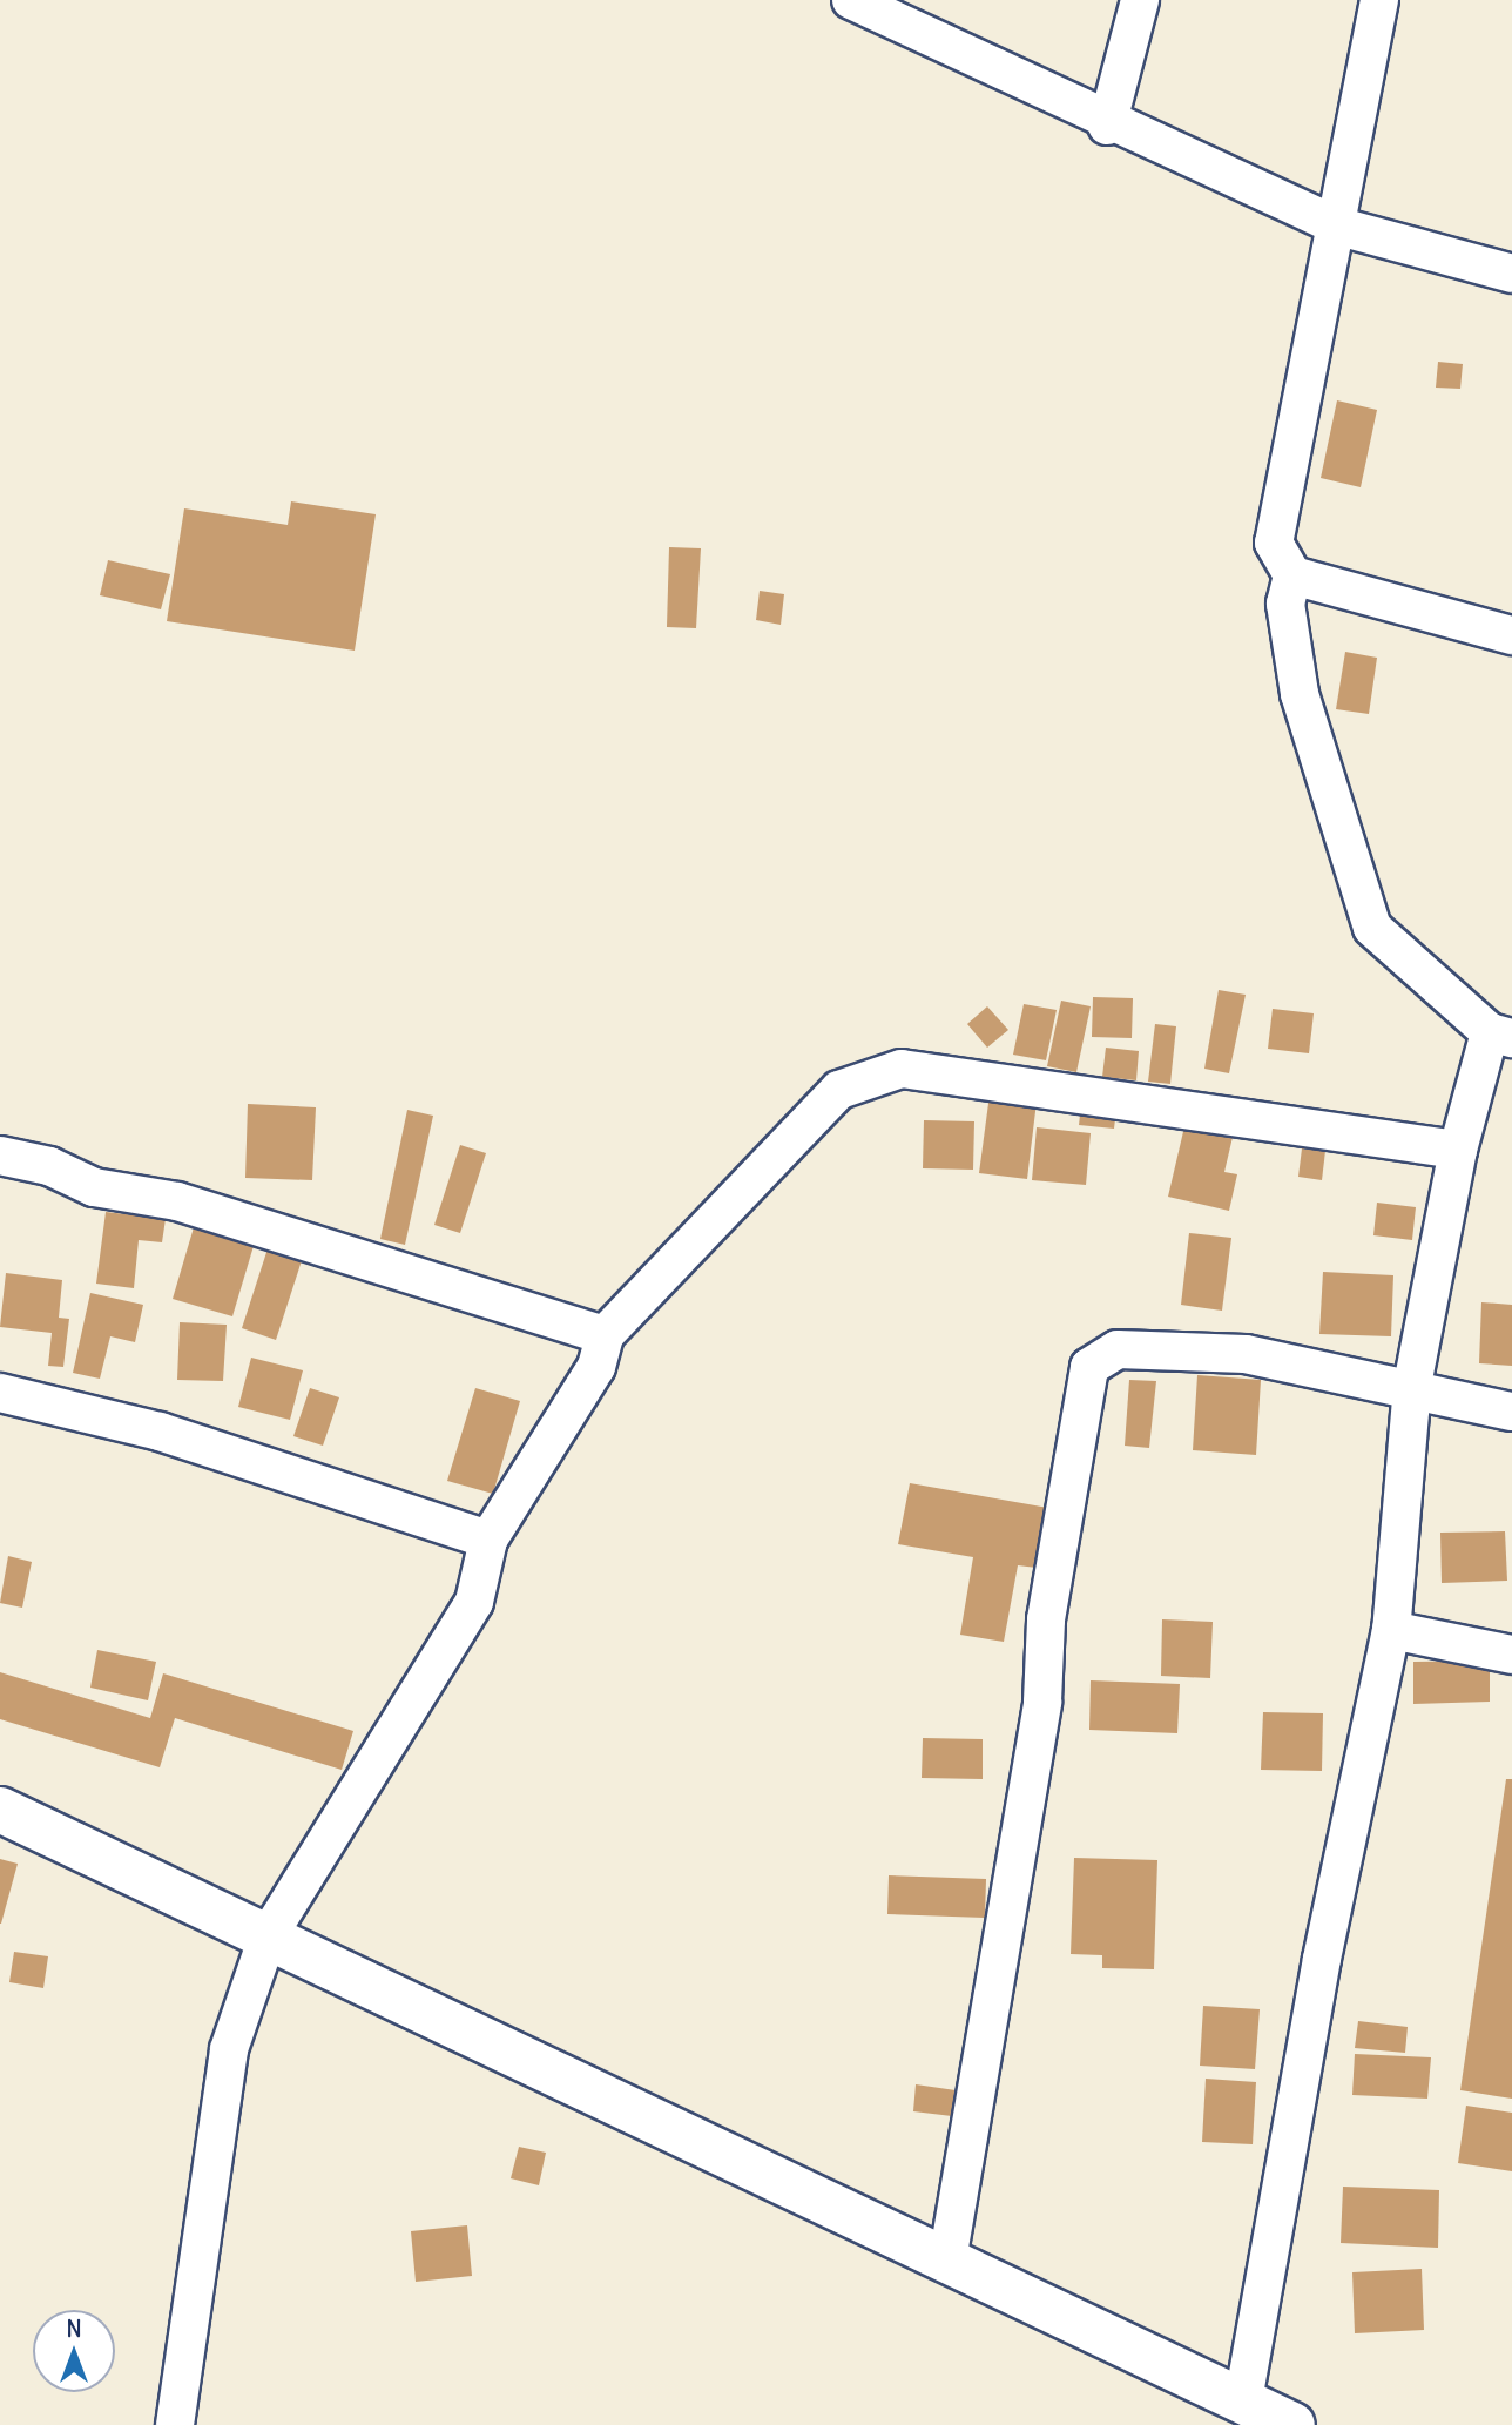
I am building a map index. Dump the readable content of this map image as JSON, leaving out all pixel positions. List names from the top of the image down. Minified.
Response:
{"north":"top"}
